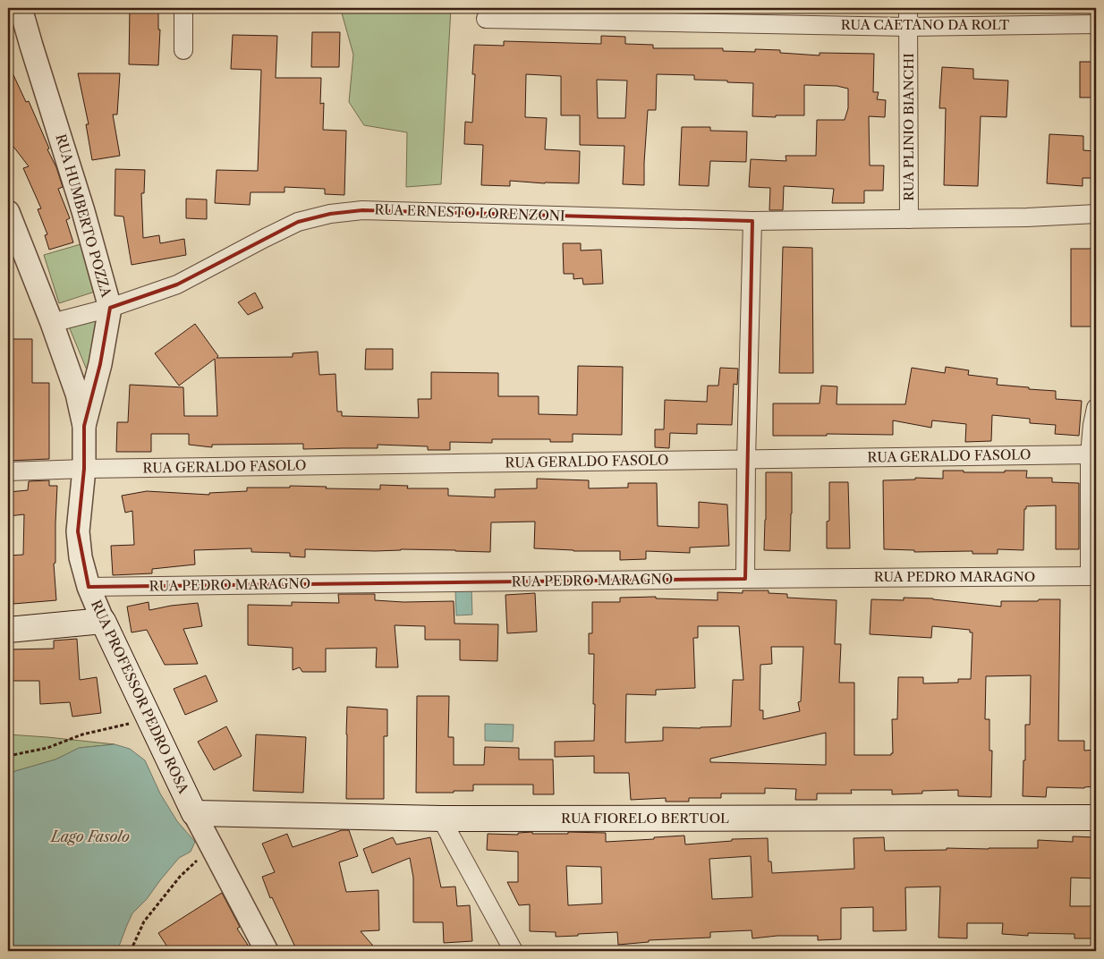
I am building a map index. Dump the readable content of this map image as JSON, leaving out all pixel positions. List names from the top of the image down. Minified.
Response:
{"streets":{"main road":["RUA PROFESSOR PEDRO ROSA","RUA FIORELO BERTUOL"],"street":["RUA CAETANO DA ROLT","RUA PLINIO BIANCHI","RUA ERNESTO LORENZONI","RUA HUMBERTO POZZA","RUA GERALDO FASOLO","RUA PEDRO MARAGNO"]},"crossings":[["RUA CAETANO DA ROLT","RUA PLINIO BIANCHI"],["RUA PLINIO BIANCHI","RUA ERNESTO LORENZONI"],["RUA ERNESTO LORENZONI","RUA HUMBERTO POZZA"],["RUA HUMBERTO POZZA","RUA PROFESSOR PEDRO ROSA"],["RUA GERALDO FASOLO","RUA PROFESSOR PEDRO ROSA"],["RUA PEDRO MARAGNO","RUA PROFESSOR PEDRO ROSA"],["RUA PROFESSOR PEDRO ROSA","RUA FIORELO BERTUOL"]],"water":["Lago Fasolo"]}
